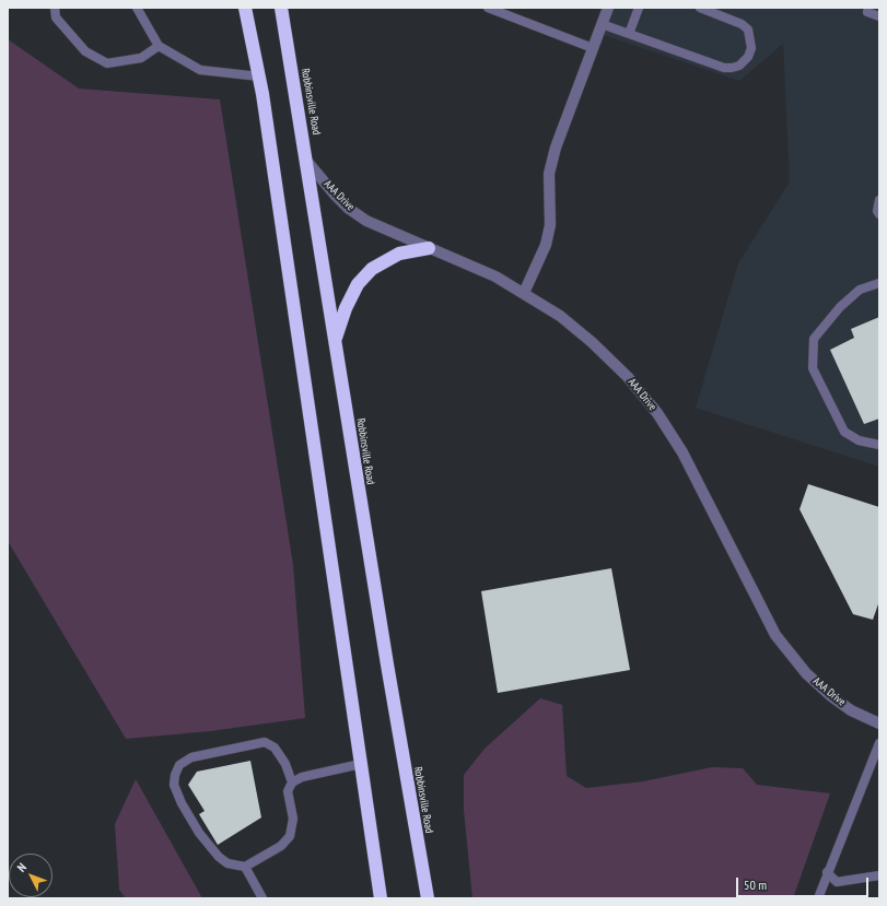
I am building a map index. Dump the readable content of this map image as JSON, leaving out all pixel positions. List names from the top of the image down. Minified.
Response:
{"streets":{"highway":["Robbinsville Road"],"street":["AAA Drive"]},"crossings":[["Robbinsville Road","AAA Drive"]],"scale_bar":"50 m","north":"top left"}
